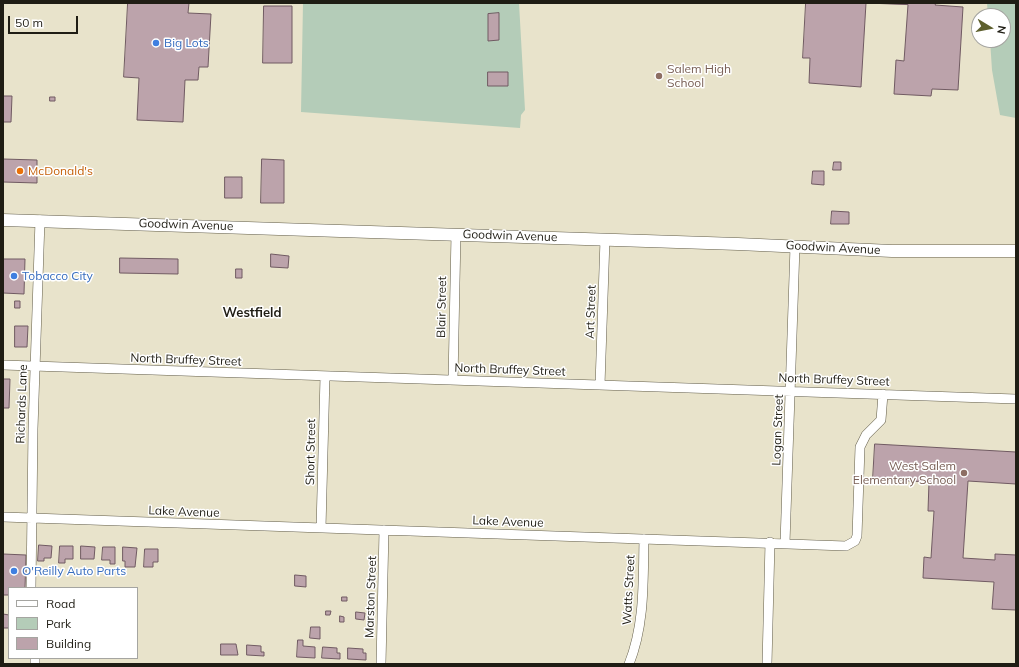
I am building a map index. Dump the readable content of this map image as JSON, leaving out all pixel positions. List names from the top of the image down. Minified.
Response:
{"streets":{"street":["Goodwin Avenue","Blair Street","Art Street","North Bruffey Street","Richards Lane","Logan Street","Short Street","Lake Avenue","Watts Street","Marston Street"]},"crossings":[["Goodwin Avenue","Blair Street"],["Goodwin Avenue","Art Street"],["Goodwin Avenue","Richards Lane"],["Goodwin Avenue","Logan Street"],["Blair Street","North Bruffey Street"],["Art Street","North Bruffey Street"],["North Bruffey Street","Richards Lane"],["North Bruffey Street","Logan Street"],["North Bruffey Street","Short Street"],["North Bruffey Street","Lake Avenue"],["Richards Lane","Lake Avenue"],["Logan Street","Lake Avenue"],["Short Street","Lake Avenue"],["Lake Avenue","Watts Street"],["Lake Avenue","Marston Street"]],"districts":["Westfield"],"places":["Big Lots","Salem High School","McDonald's","Tobacco City","West Salem Elementary School","O'Reilly Auto Parts"],"legend":["Road","Park","Building"],"scale_bar":"50 m","north":"right"}
